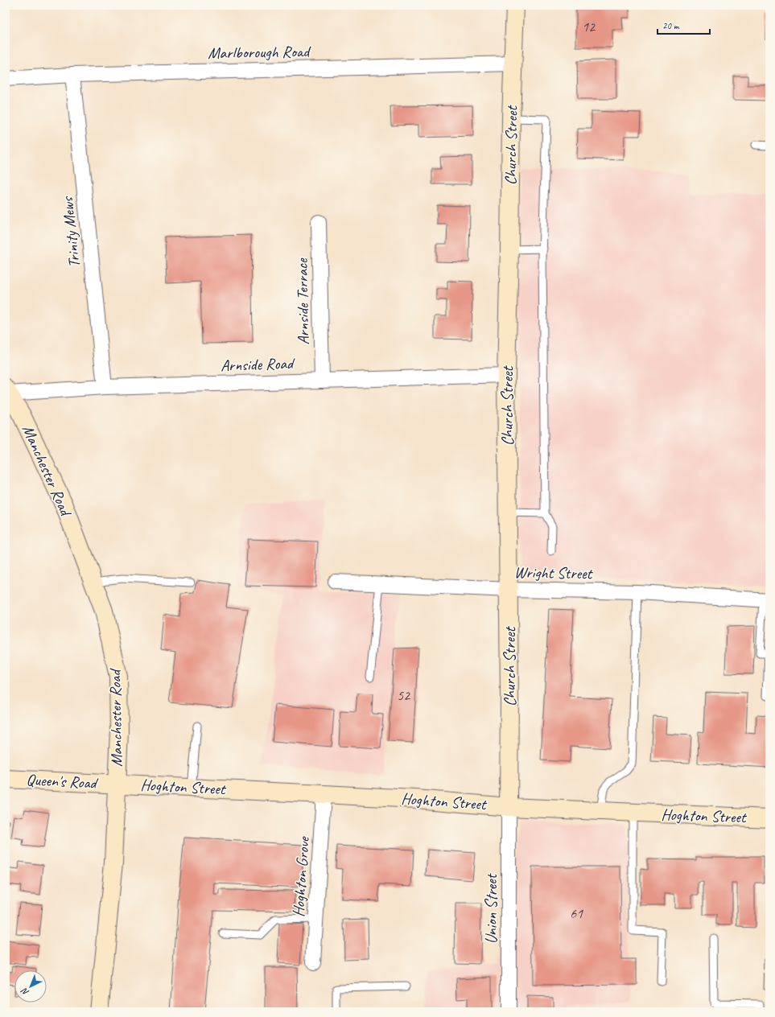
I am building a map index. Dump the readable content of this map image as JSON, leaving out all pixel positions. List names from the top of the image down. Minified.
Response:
{"streets":{"street":["Marlborough Road","Church Street","Trinity Mews","Arnside Terrace","Arnside Road","Manchester Road","Wright Street","Queen's Road","Hoghton Street","Hoghton Grove","Union Street"]},"crossings":[["Marlborough Road","Church Street"],["Marlborough Road","Trinity Mews"],["Church Street","Arnside Road"],["Church Street","Wright Street"],["Church Street","Hoghton Street"],["Church Street","Union Street"],["Trinity Mews","Arnside Road"],["Arnside Terrace","Arnside Road"],["Arnside Road","Manchester Road"],["Manchester Road","Queen's Road"],["Manchester Road","Hoghton Street"],["Queen's Road","Hoghton Street"],["Hoghton Street","Hoghton Grove"],["Hoghton Street","Union Street"]],"house_numbers":["12","52","61"],"scale_bar":"20 m","north":"bottom left"}
